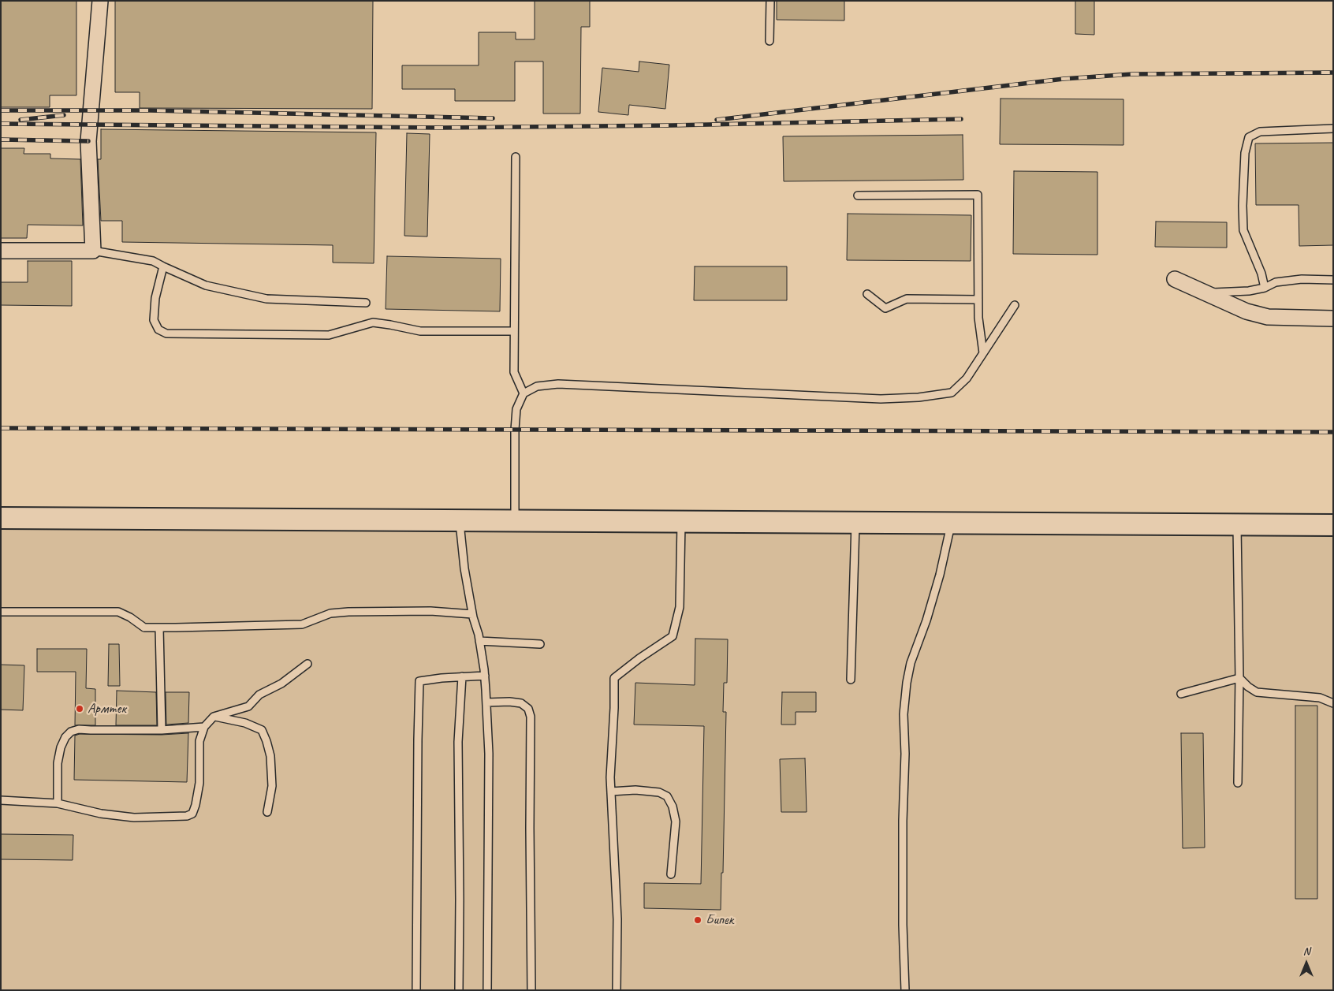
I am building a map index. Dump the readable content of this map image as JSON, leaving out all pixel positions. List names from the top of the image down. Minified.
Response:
{"places":["Армтек","Бипек"],"north":"top"}
